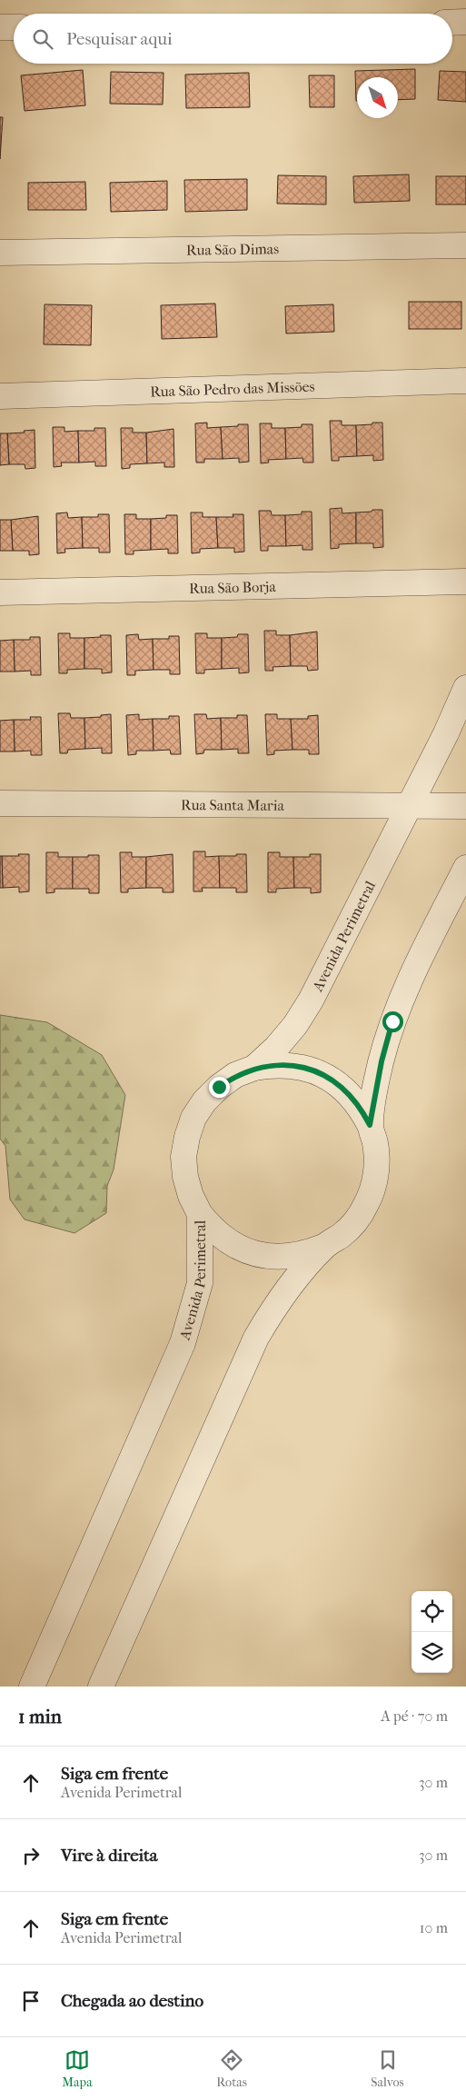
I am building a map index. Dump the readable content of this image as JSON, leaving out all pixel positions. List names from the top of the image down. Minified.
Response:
{"streets":{"street":["Rua São Dimas","Rua São Pedro das Missões","Rua São Borja","Rua Santa Maria","Avenida Perimetral"]},"crossings":[["Rua Santa Maria","Avenida Perimetral"]],"north":"bottom right","page":{"search":"Pesquisar aqui","heading":["1 min","A pé · 70 m"],"list":[["Siga em frente","Avenida Perimetral","30 m"],["Vire à direita","30 m"],["Siga em frente","Avenida Perimetral","10 m"],"Chegada ao destino"],"nav":["Mapa","Rotas","Salvos"]}}
